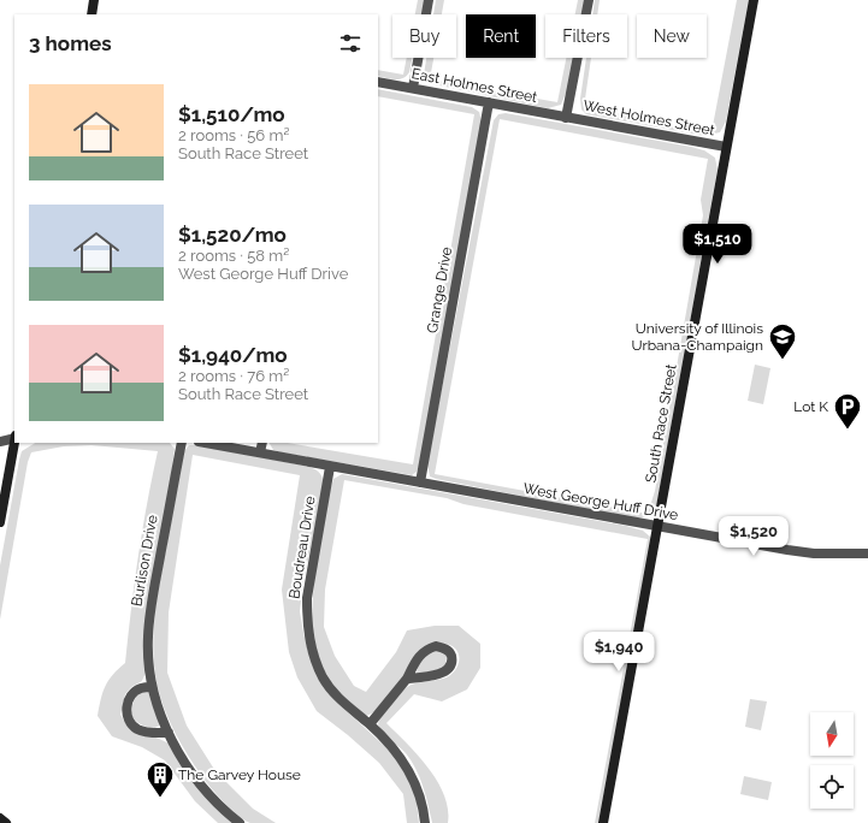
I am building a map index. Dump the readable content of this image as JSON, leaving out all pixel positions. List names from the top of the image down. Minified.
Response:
{"streets":{"street":["East Holmes Street","West Holmes Street","Grange Drive","South Race Street","West George Huff Drive","Boudreau Drive","Burlison Drive"]},"crossings":[["East Holmes Street","West Holmes Street"],["East Holmes Street","Grange Drive"],["West Holmes Street","South Race Street"],["Grange Drive","West George Huff Drive"],["South Race Street","West George Huff Drive"],["West George Huff Drive","Boudreau Drive"]],"places":{"school or university":["University of Illinois Urbana-Champaign"],"parking":["Lot K"],"building":["The Garvey House"]},"north":"bottom","page":{"chip":["Buy","Rent","Filters","New"],"heading":"3 homes","list":[{"name":"$1,510/mo","note":"2 rooms · 56 m² · South Race Street"},{"name":"$1,520/mo","note":"2 rooms · 58 m² · West George Huff Drive"},{"name":"$1,940/mo","note":"2 rooms · 76 m² · South Race Street"}],"price":["$1,510","$1,520","$1,940"]}}
